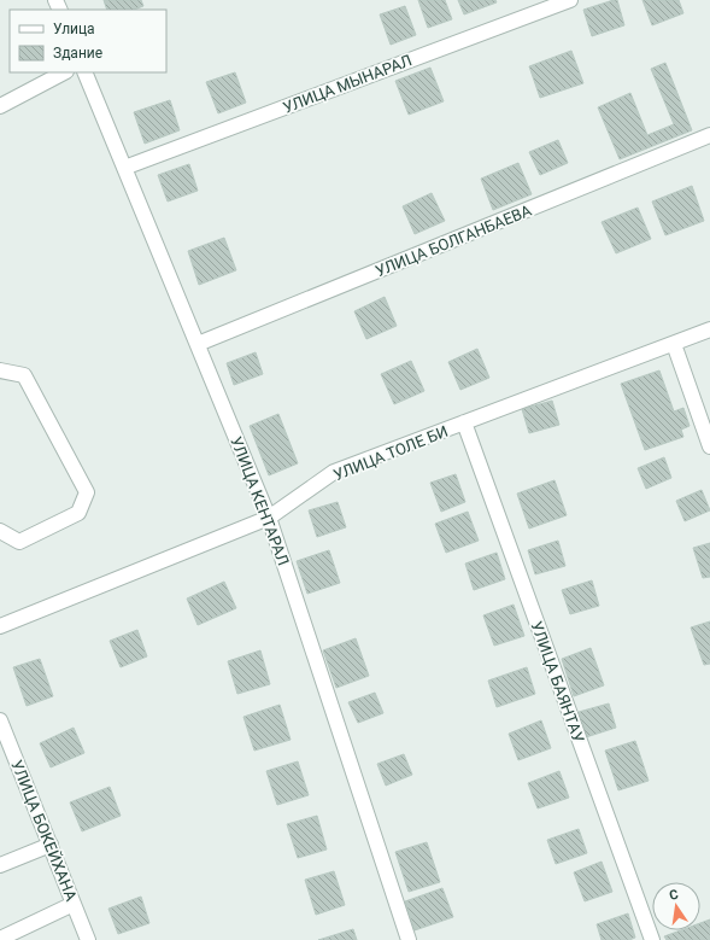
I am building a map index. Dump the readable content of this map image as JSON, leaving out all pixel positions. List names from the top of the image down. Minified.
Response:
{"streets":{"street":["УЛИЦА МЫНАРАЛ","УЛИЦА БОЛГАНБАЕВА","УЛИЦА ТОЛЕ БИ","УЛИЦА КЕНТАРАЛ","УЛИЦА БАЯНТАУ","УЛИЦА БОКЕЙХАНА"]},"crossings":[["УЛИЦА МЫНАРАЛ","УЛИЦА КЕНТАРАЛ"],["УЛИЦА БОЛГАНБАЕВА","УЛИЦА КЕНТАРАЛ"],["УЛИЦА ТОЛЕ БИ","УЛИЦА КЕНТАРАЛ"],["УЛИЦА ТОЛЕ БИ","УЛИЦА БАЯНТАУ"]],"legend":["Улица","Здание"],"north":"top"}
